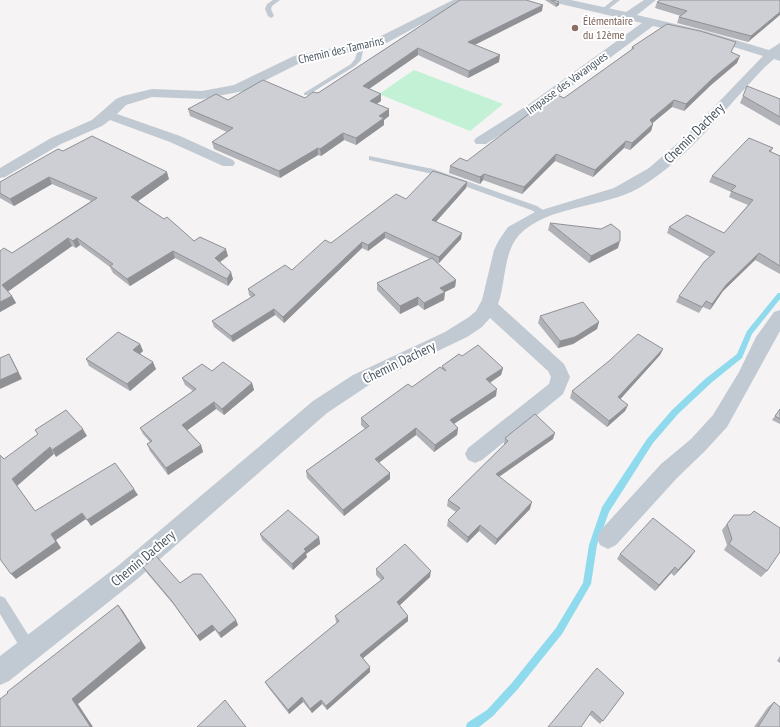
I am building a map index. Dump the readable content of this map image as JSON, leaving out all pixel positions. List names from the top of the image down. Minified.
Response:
{"streets":{"street":["Chemin des Tamarins","Impasse des Vavangues","Chemin Dachery"]},"places":["Élémentaire du 12ème"]}
